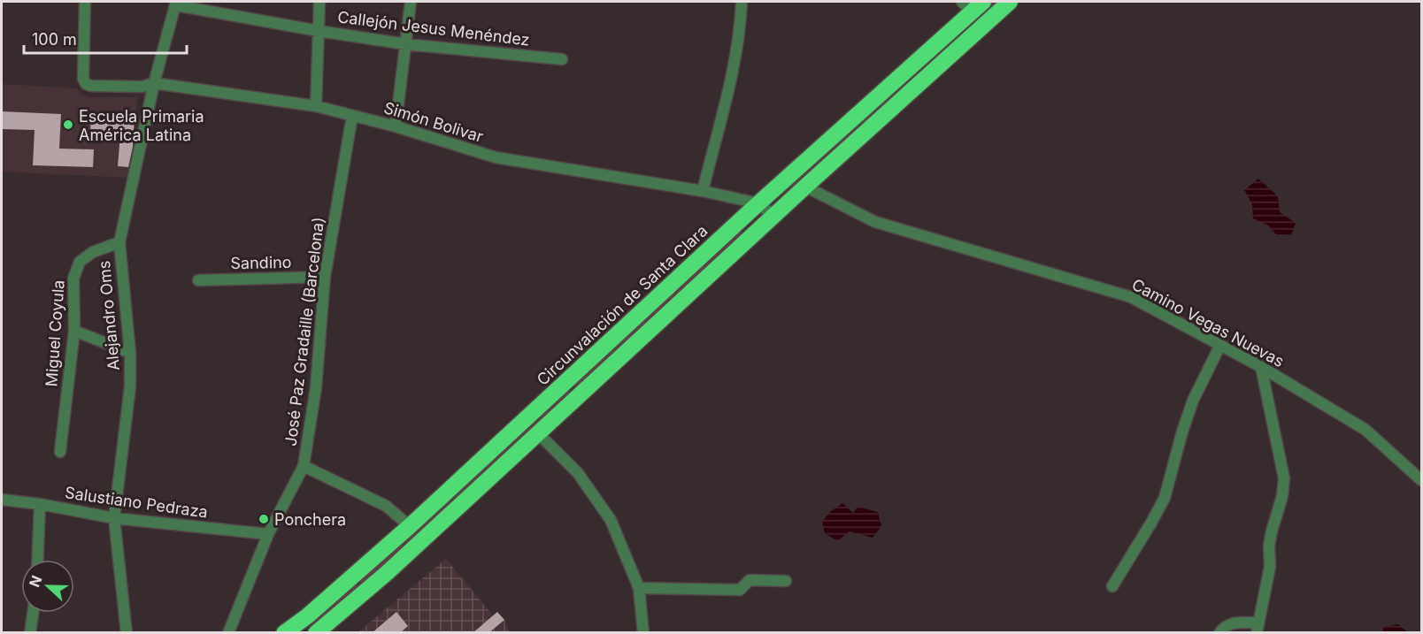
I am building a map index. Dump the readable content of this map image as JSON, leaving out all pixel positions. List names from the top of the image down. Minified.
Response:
{"streets":{"highway":["Circunvalación de Santa Clara"],"street":["Callejón Jesus Menéndez","Simón Bolivar","Sandino","Alejandro Oms","Camino Vegas Nuevas","José Paz Gradaille (Barcelona)","Miguel Coyula","Salustiano Pedraza"]},"crossings":[["Callejón Jesus Menéndez","Alejandro Oms"],["Simón Bolivar","Circunvalación de Santa Clara"],["Simón Bolivar","Alejandro Oms"],["Simón Bolivar","José Paz Gradaille (Barcelona)"],["Sandino","José Paz Gradaille (Barcelona)"],["Alejandro Oms","Miguel Coyula"],["Alejandro Oms","Salustiano Pedraza"],["José Paz Gradaille (Barcelona)","Salustiano Pedraza"]],"places":["Escuela Primaria América Latina","Ponchera"],"scale_bar":"100 m","north":"left"}
